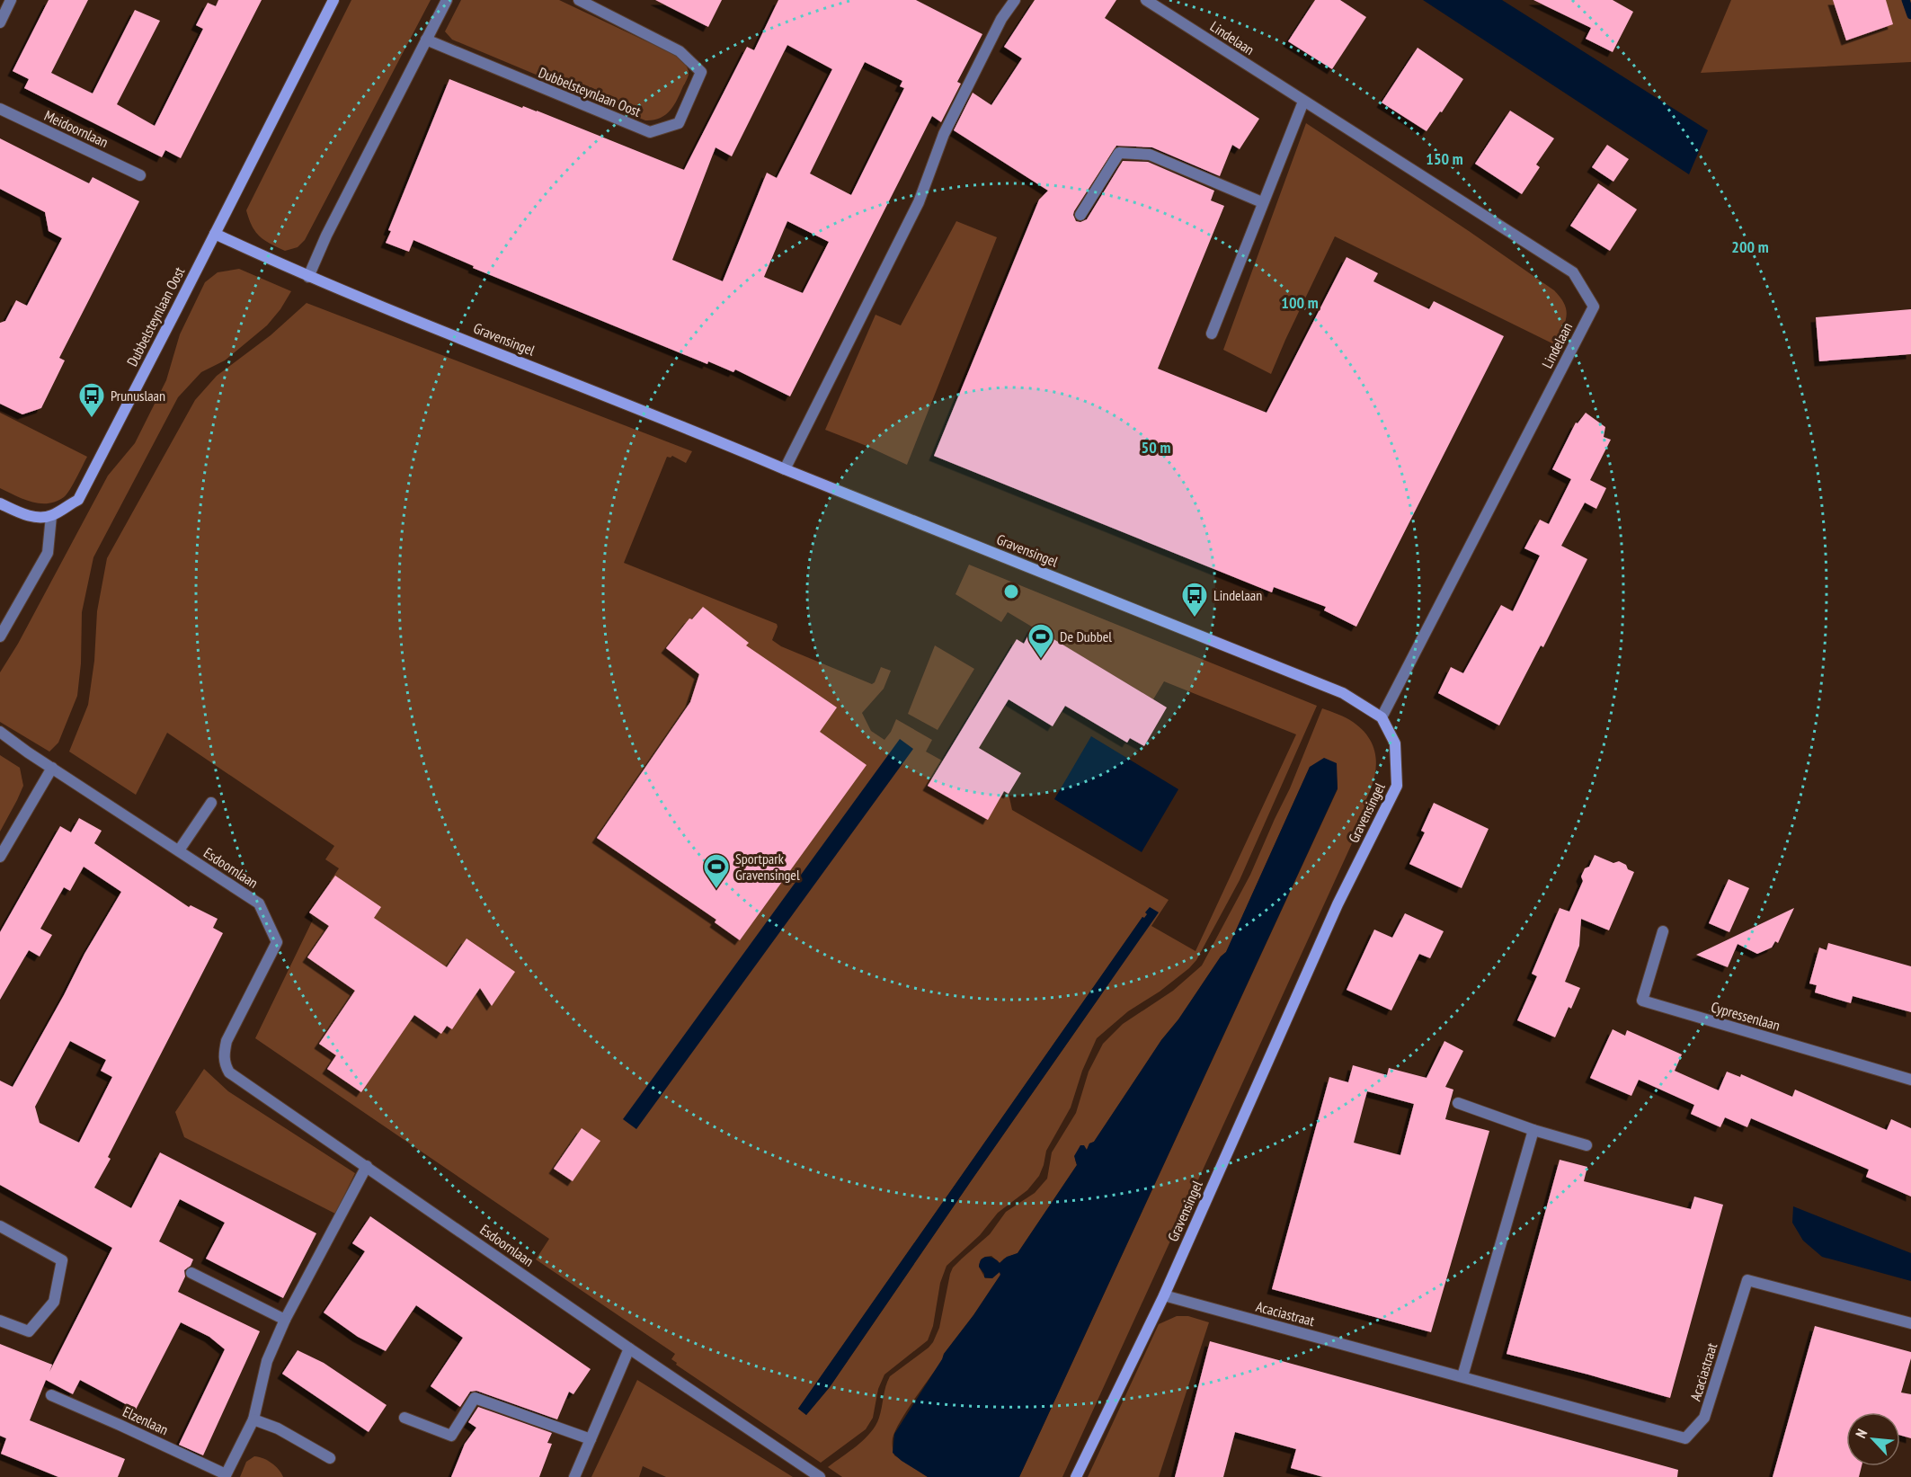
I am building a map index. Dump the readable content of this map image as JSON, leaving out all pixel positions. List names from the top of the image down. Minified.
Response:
{"streets":{"street":["Lindelaan","Dubbelsteynlaan Oost","Meidoornlaan","Gravensingel","Esdoornlaan","Cypressenlaan","Acaciastraat","Elzenlaan"]},"crossings":[["Lindelaan","Gravensingel"],["Dubbelsteynlaan Oost","Gravensingel"],["Gravensingel","Acaciastraat"]],"places":{"bus stop":["Prunuslaan","Lindelaan"],"sports":["De Dubbel","Sportpark Gravensingel"]},"north":"top left","rings":["150 m","200 m","100 m","50 m"]}
